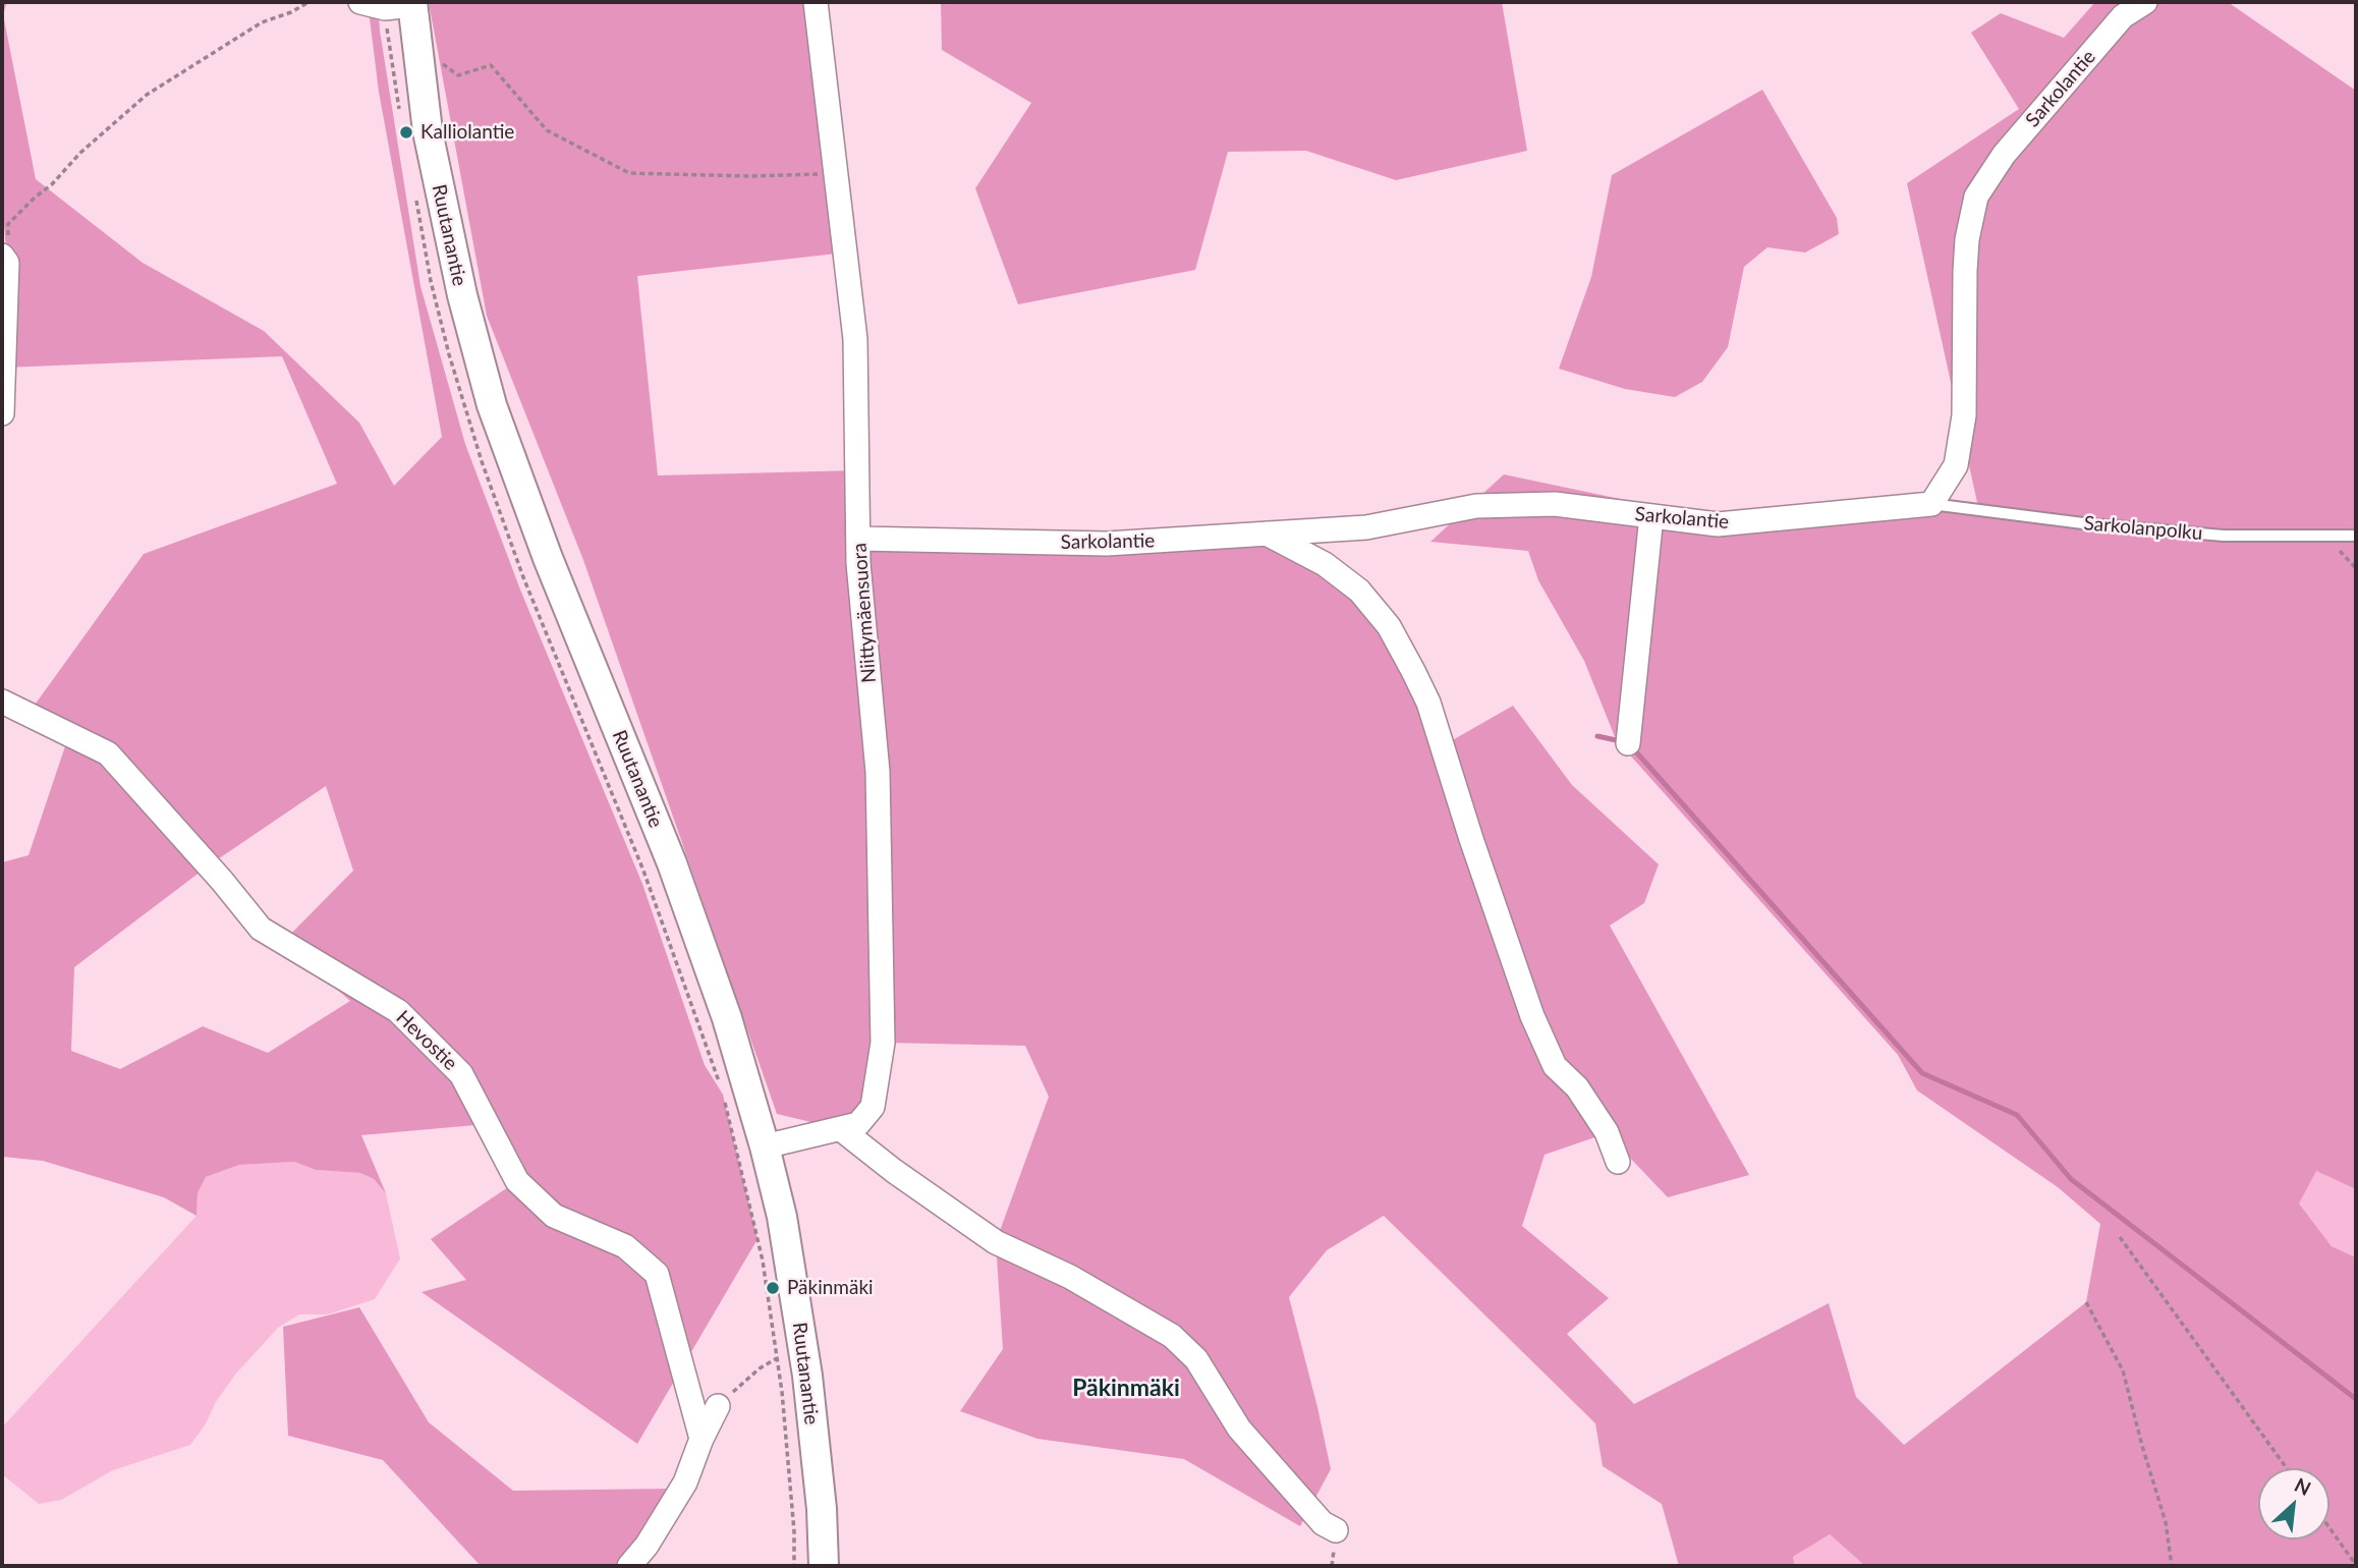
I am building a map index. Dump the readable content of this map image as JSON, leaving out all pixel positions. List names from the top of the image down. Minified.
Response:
{"streets":{"street":["Sarkolantie","Ruutanantie","Niittymäensuora","Hevostie"],"lane":["Sarkolanpolku"]},"crossings":[["Sarkolantie","Sarkolanpolku"],["Sarkolantie","Niittymäensuora"],["Ruutanantie","Niittymäensuora"]],"districts":["Päkinmäki"],"places":["Kalliolantie","Päkinmäki"],"north":"top right"}
